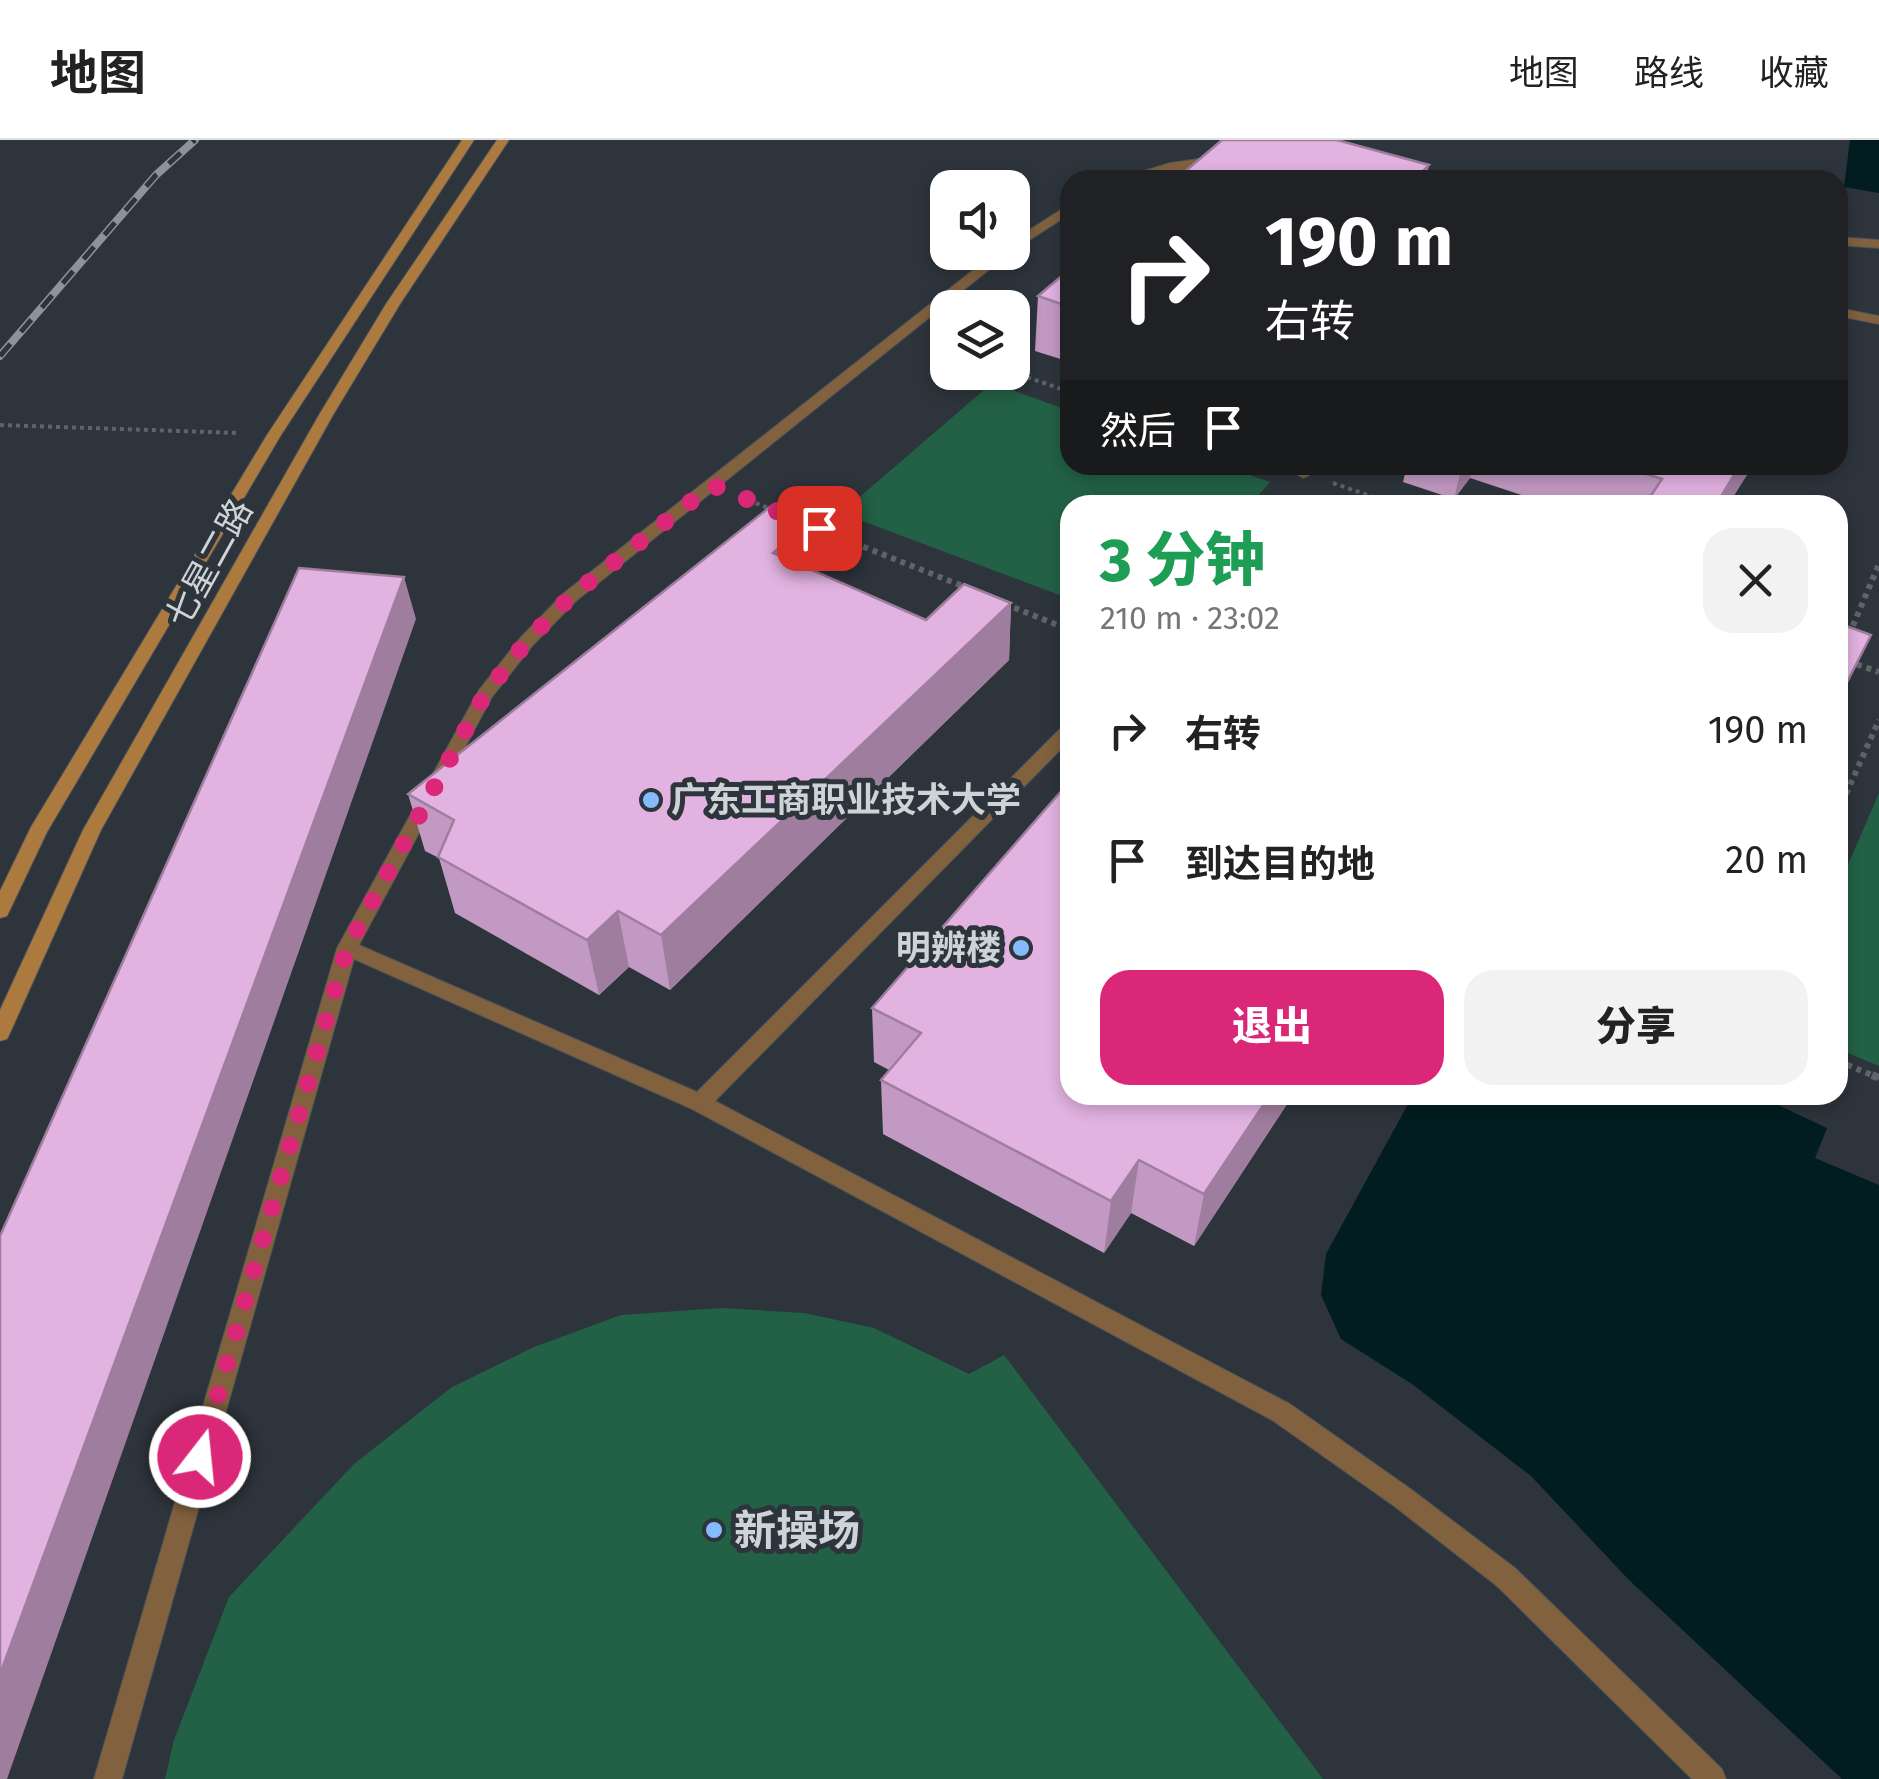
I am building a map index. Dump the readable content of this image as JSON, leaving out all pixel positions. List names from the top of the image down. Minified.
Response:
{"streets":{"street":["七星二路"]},"places":["广东工商职业技术大学","明辨楼","新操场"],"page":{"header":"地图","nav":["地图","路线","收藏"],"turn":["190 m","右转"],"then":"然后","heading":["3 分钟","210 m · 23:02"],"list":[{"name":"右转","value":"190 m"},{"name":"到达目的地","value":"20 m"}],"buttons":["退出","分享"]}}
